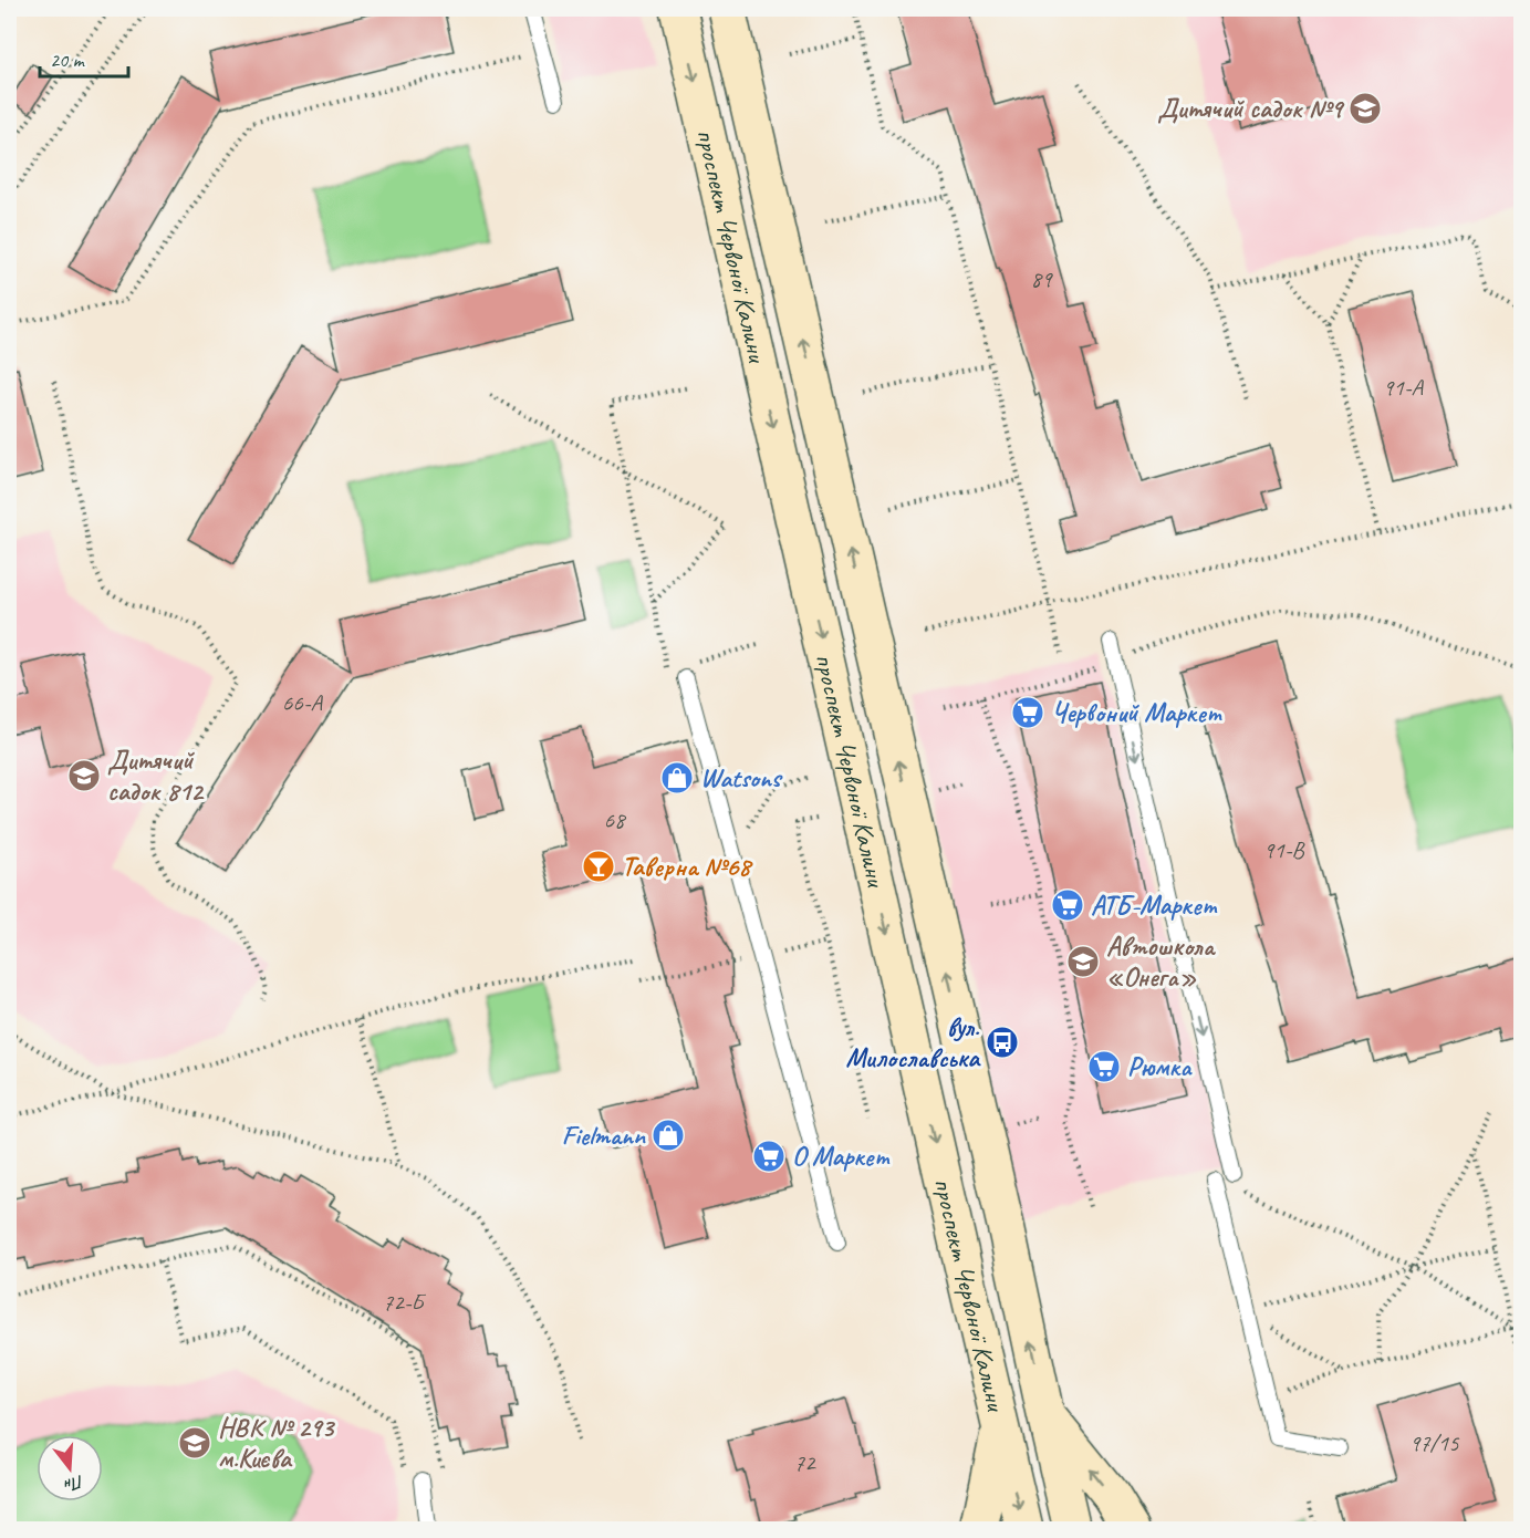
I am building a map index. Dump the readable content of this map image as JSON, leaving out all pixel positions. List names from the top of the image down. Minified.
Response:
{"streets":{"main road":["проспект Червоної Калини"]},"places":{"school or university":["Дитячий садок №9","Дитячий садок 812","Автошкола «Онега»","НВК № 293 м.Києва"],"supermarket":["Червоний Маркет","АТБ-Маркет","Рюмка","О Маркет"],"shop":["Watsons","Fielmann"],"bar":["Таверна №68"],"bus stop":["вул. Милославська"]},"house_numbers":["89","91-А","66-А","68","91-В","72-Б","97/15","72"],"scale_bar":"20 m","north":"bottom"}
